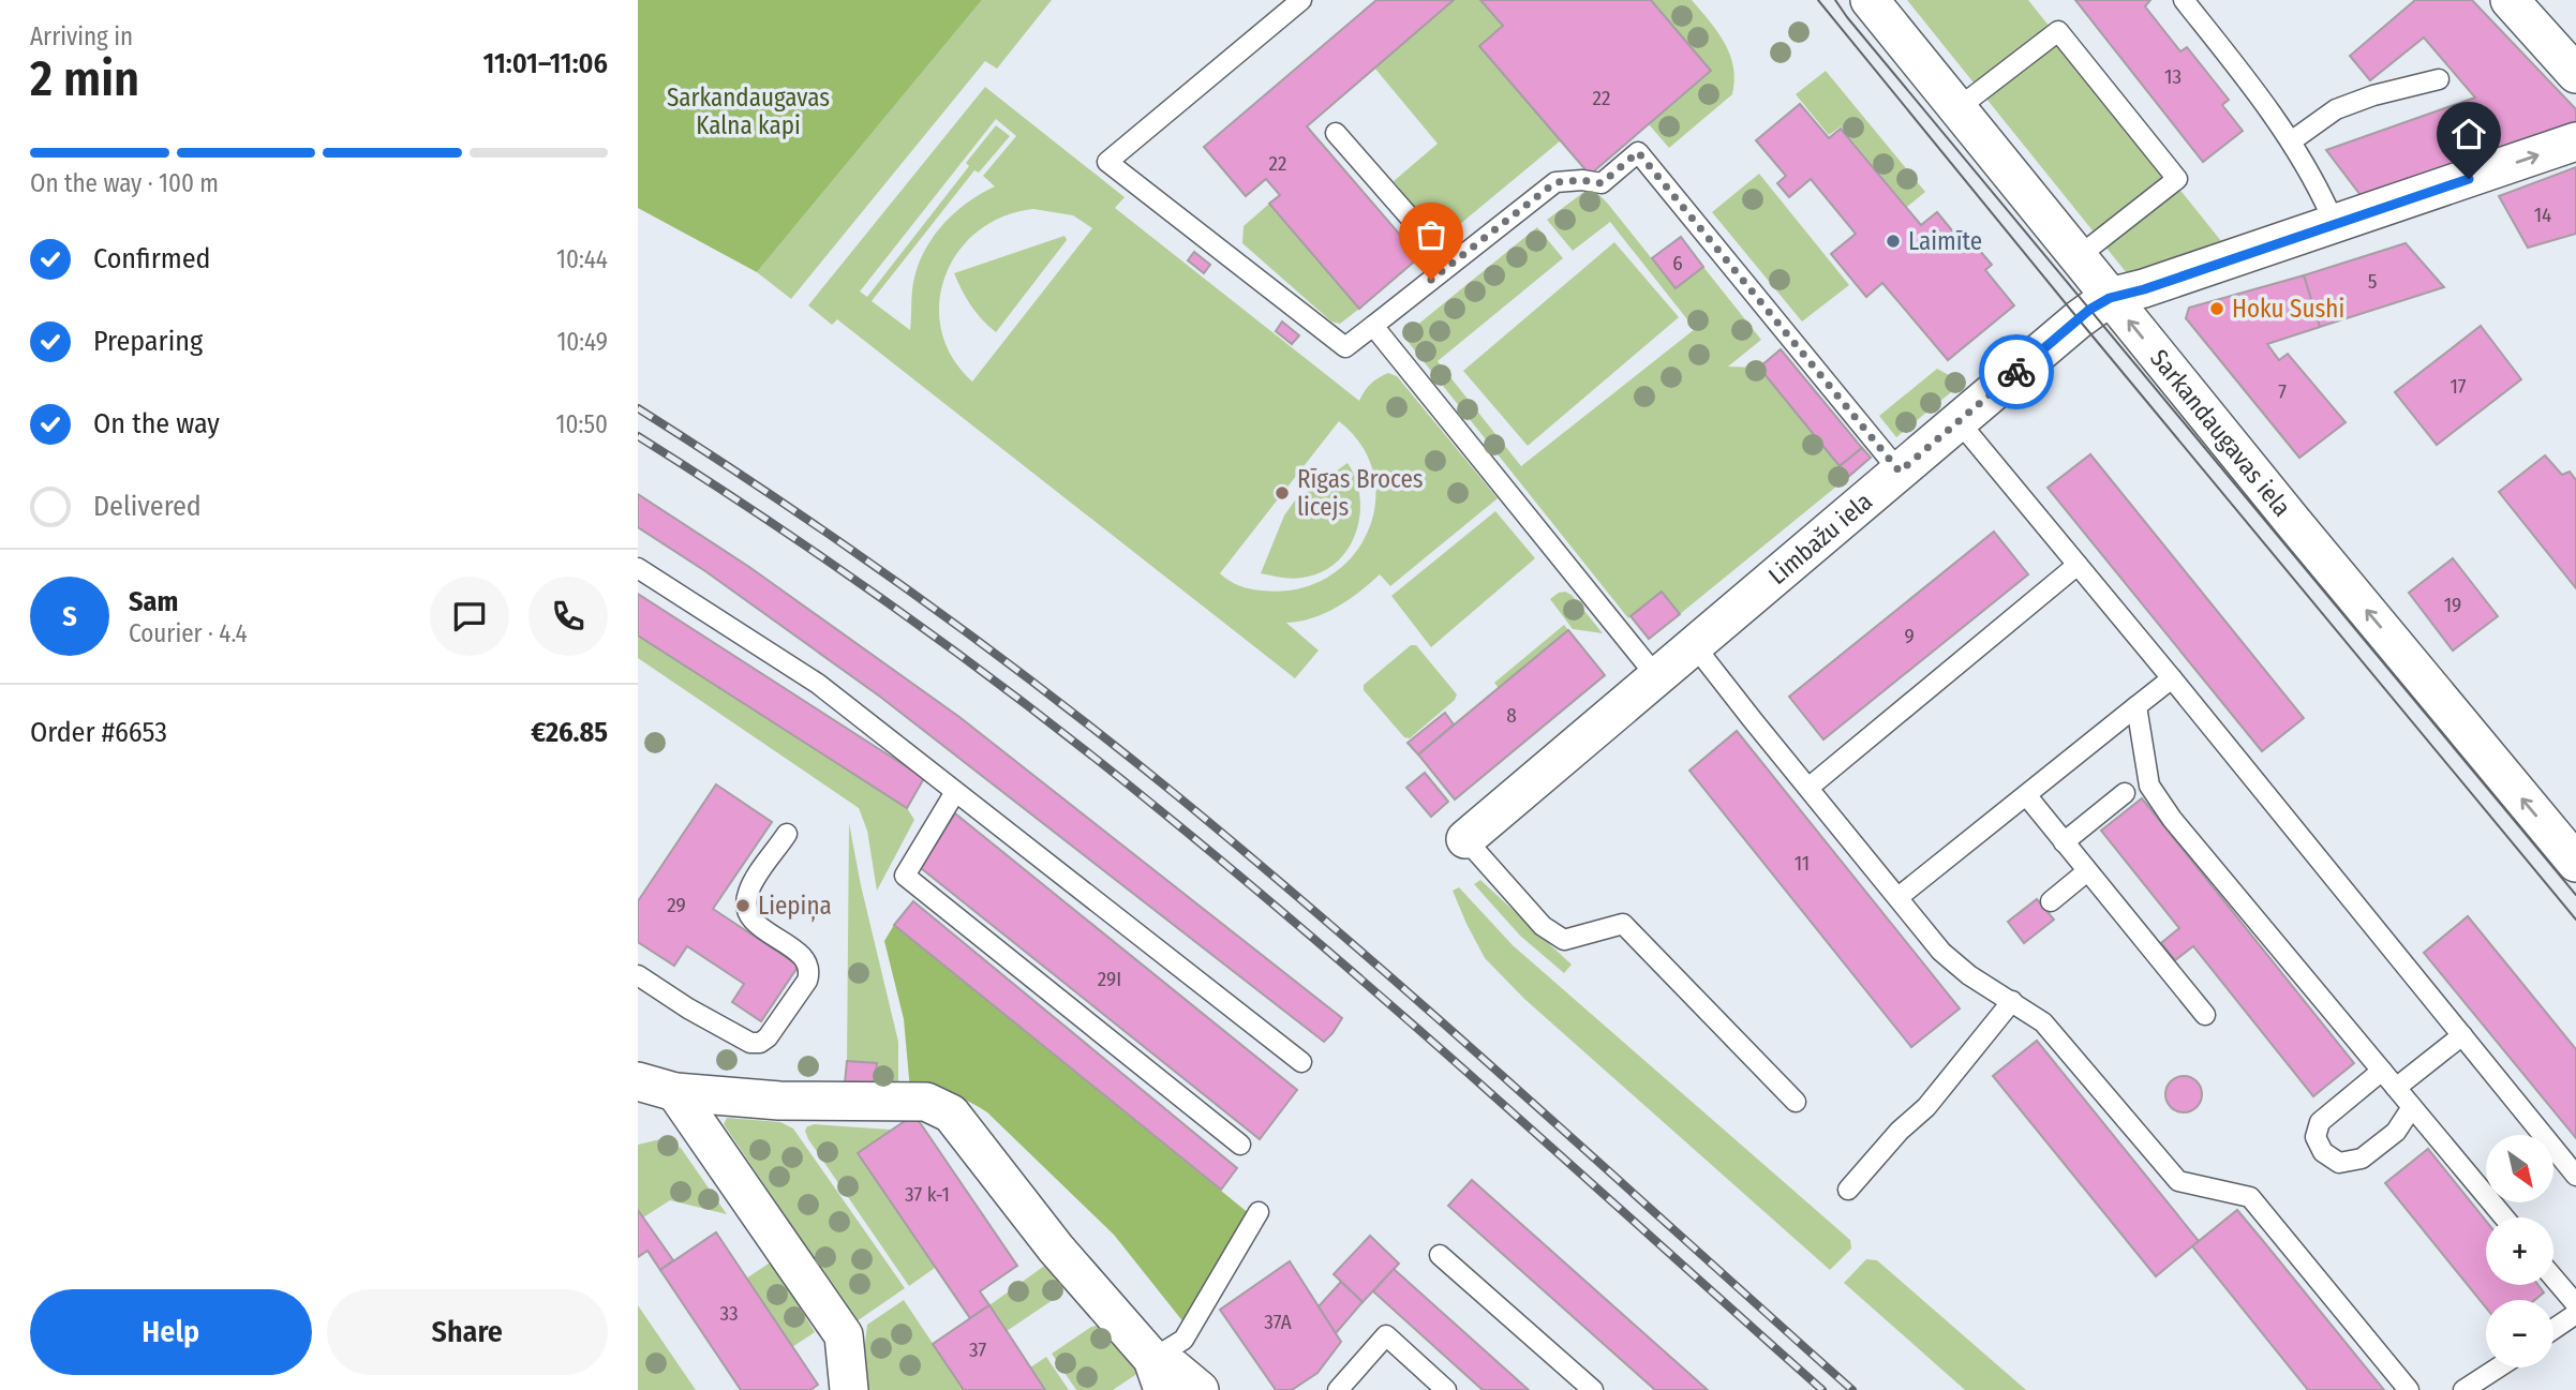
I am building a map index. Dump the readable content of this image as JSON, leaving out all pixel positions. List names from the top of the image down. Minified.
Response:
{"streets":{"street":["Sarkandaugavas iela","Limbažu iela"]},"crossings":[["Sarkandaugavas iela","Limbažu iela"]],"one_way":["Sarkandaugavas iela","Limbažu iela"],"parks":["Sarkandaugavas Kalna kapi"],"places":["Laimīte","Hoku Sushi","Rīgas Broces licejs","Liepiņa"],"house_numbers":["13","22","22","14","6","5","17","7","19","9","8","11","29","29I","37 k-1","33","37A","37"],"north":"bottom right","page":{"heading":["2 min","Arriving in","11:01–11:06"],"panel":["Sam","Courier · 4.4","Order #6653","€26.85"],"bar":"On the way · 100 m","list":[["Confirmed","10:44"],["Preparing","10:49"],["On the way","10:50"],"Delivered"],"round":"S","map_buttons":["+","−"],"buttons":["Help","Share"]}}
